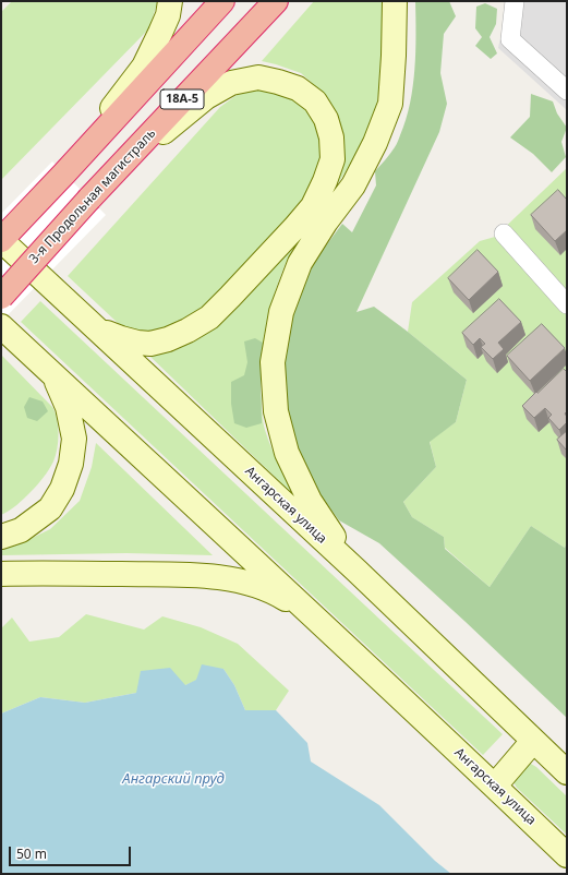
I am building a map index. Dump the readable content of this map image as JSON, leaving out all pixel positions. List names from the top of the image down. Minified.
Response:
{"streets":{"highway":["18А-5","3-я Продольная магистраль"],"main road":["Ангарская улица"]},"crossings":[["18А-5","Ангарская улица"]],"water":["Ангарский пруд"],"scale_bar":"50 m"}
